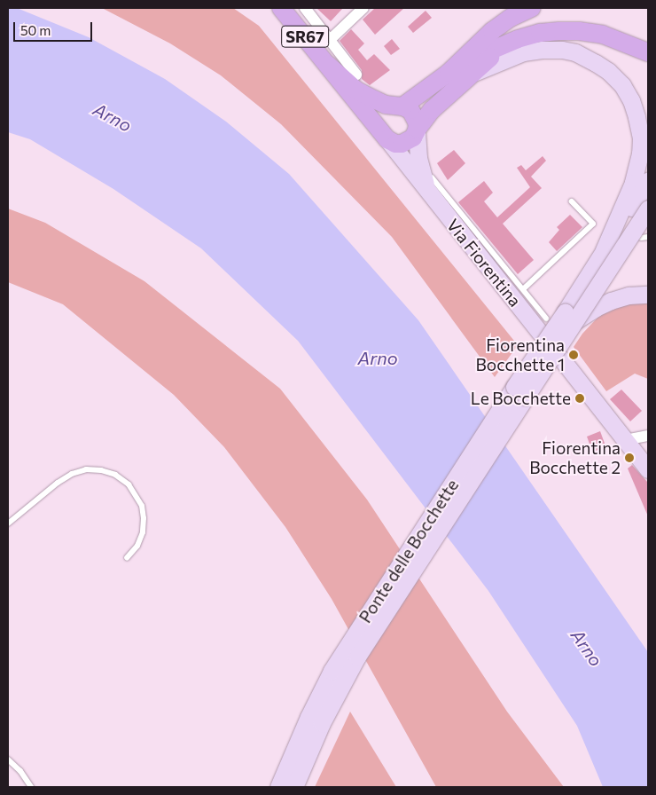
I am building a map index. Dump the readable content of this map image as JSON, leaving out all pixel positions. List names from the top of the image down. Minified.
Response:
{"streets":{"main road":["SR67","Via Fiorentina","Ponte delle Bocchette"]},"water":["Arno"],"places":["Fiorentina Bocchette 1","Le Bocchette","Fiorentina Bocchette 2"],"scale_bar":"50 m"}
